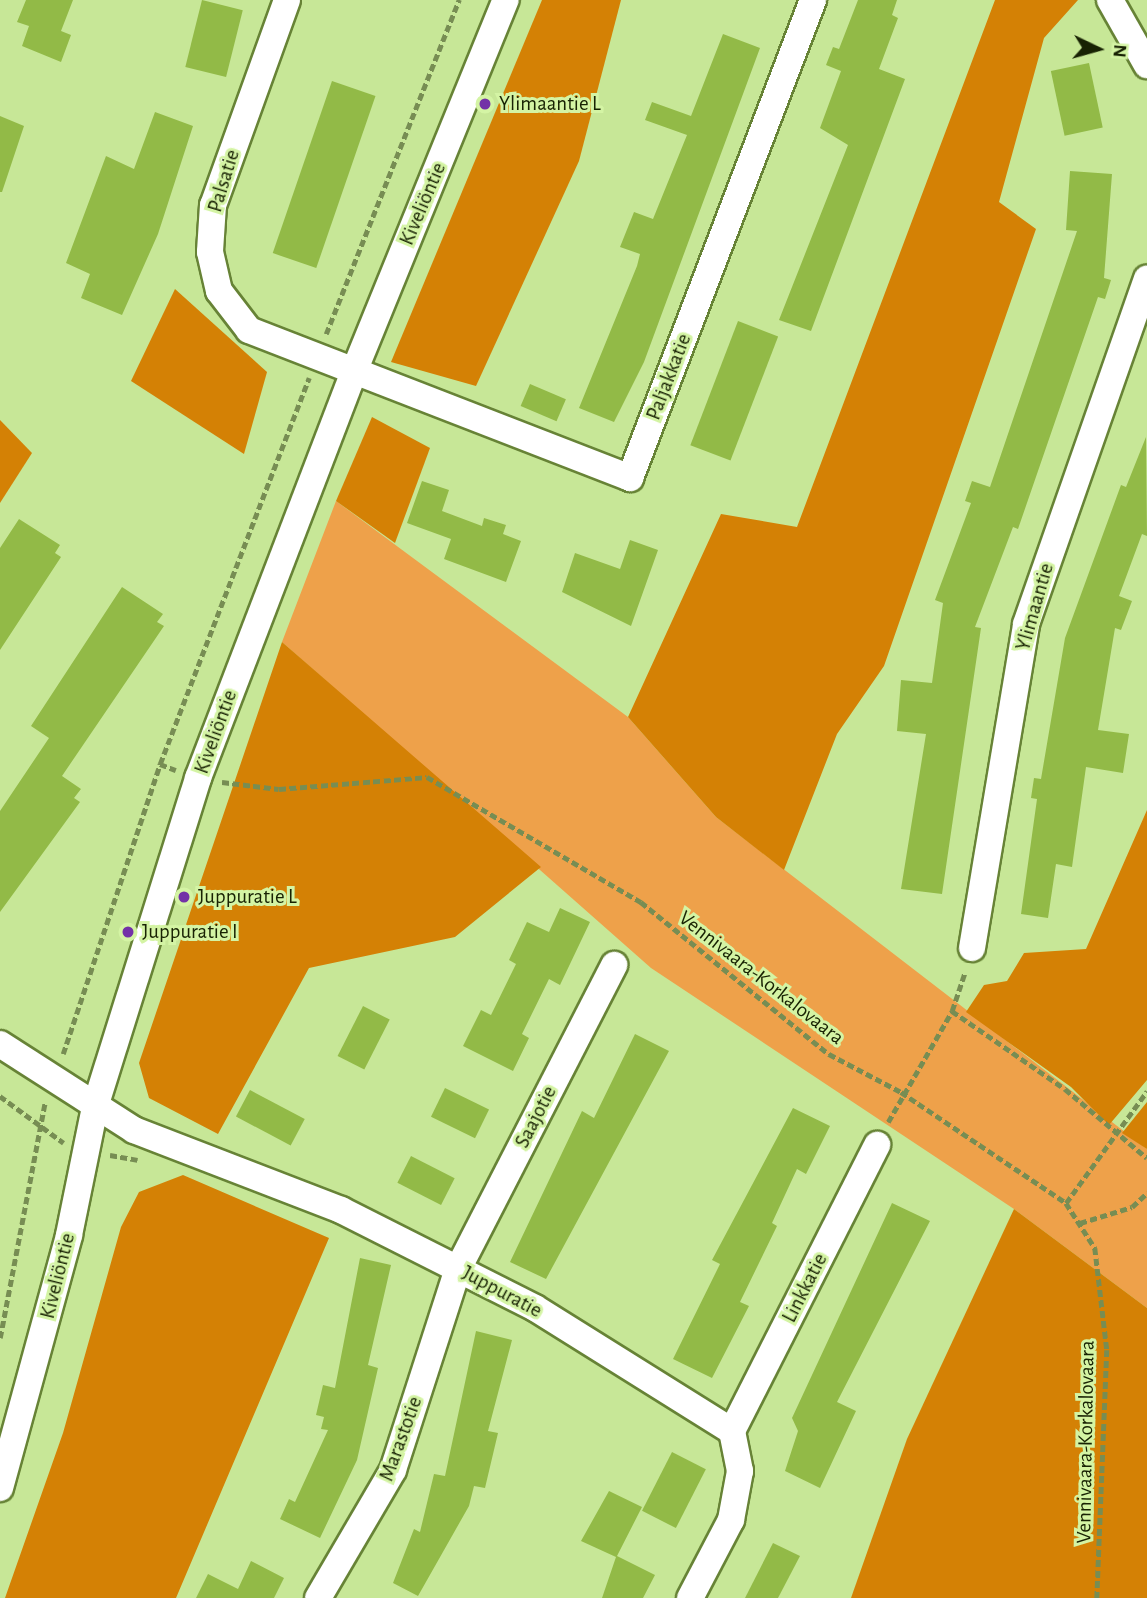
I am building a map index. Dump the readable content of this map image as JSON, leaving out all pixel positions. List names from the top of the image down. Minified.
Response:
{"streets":{"street":["Palsatie","Kiveliöntie","Paljakkatie","Ylimaantie","Saajotie","Linkkatie","Juppuratie","Marastotie"],"path":["Vennivaara-Korkalovaara"]},"crossings":[["Palsatie","Kiveliöntie"],["Palsatie","Paljakkatie"],["Kiveliöntie","Paljakkatie"],["Kiveliöntie","Vennivaara-Korkalovaara"],["Kiveliöntie","Juppuratie"],["Saajotie","Juppuratie"],["Saajotie","Marastotie"],["Linkkatie","Juppuratie"],["Juppuratie","Marastotie"]],"places":["Ylimaantie L","Juppuratie L","Juppuratie I"],"north":"right"}
